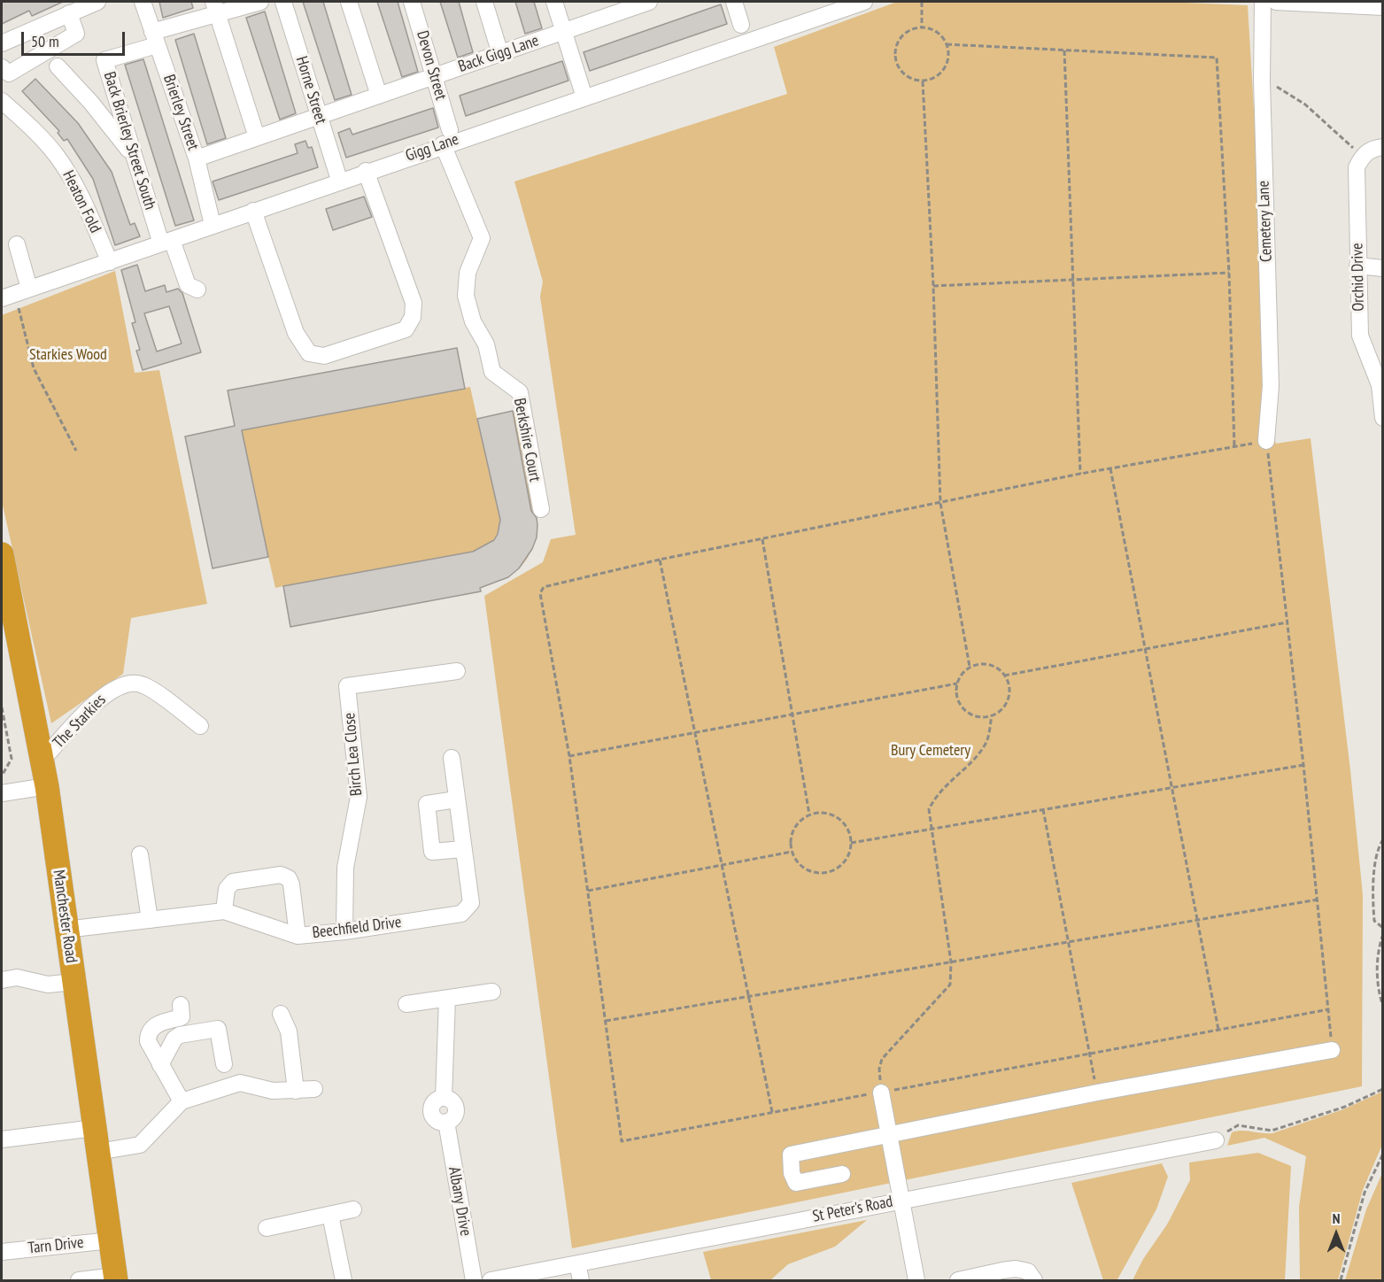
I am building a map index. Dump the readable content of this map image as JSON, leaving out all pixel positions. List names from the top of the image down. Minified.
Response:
{"streets":{"highway":["Manchester Road"],"street":["Back Gigg Lane","Devon Street","Horne Street","Brierley Street","Back Brierley Street South","Gigg Lane","Heaton Fold","Cemetery Lane","Orchid Drive","Berkshire Court","The Starkies","Birch Lea Close","Beechfield Drive","Albany Drive","St Peter's Road","Tarn Drive"]},"crossings":[["Back Gigg Lane","Devon Street"],["Back Gigg Lane","Horne Street"],["Back Gigg Lane","Brierley Street"],["Devon Street","Gigg Lane"],["Devon Street","Berkshire Court"],["Horne Street","Gigg Lane"],["Brierley Street","Back Brierley Street South"],["Brierley Street","Gigg Lane"],["Back Brierley Street South","Gigg Lane"],["Gigg Lane","Heaton Fold"],["Gigg Lane","Berkshire Court"],["The Starkies","Manchester Road"],["Birch Lea Close","Beechfield Drive"],["Manchester Road","Beechfield Drive"],["Manchester Road","Tarn Drive"]],"parks":["Starkies Wood","Bury Cemetery"],"scale_bar":"50 m","north":"top"}
